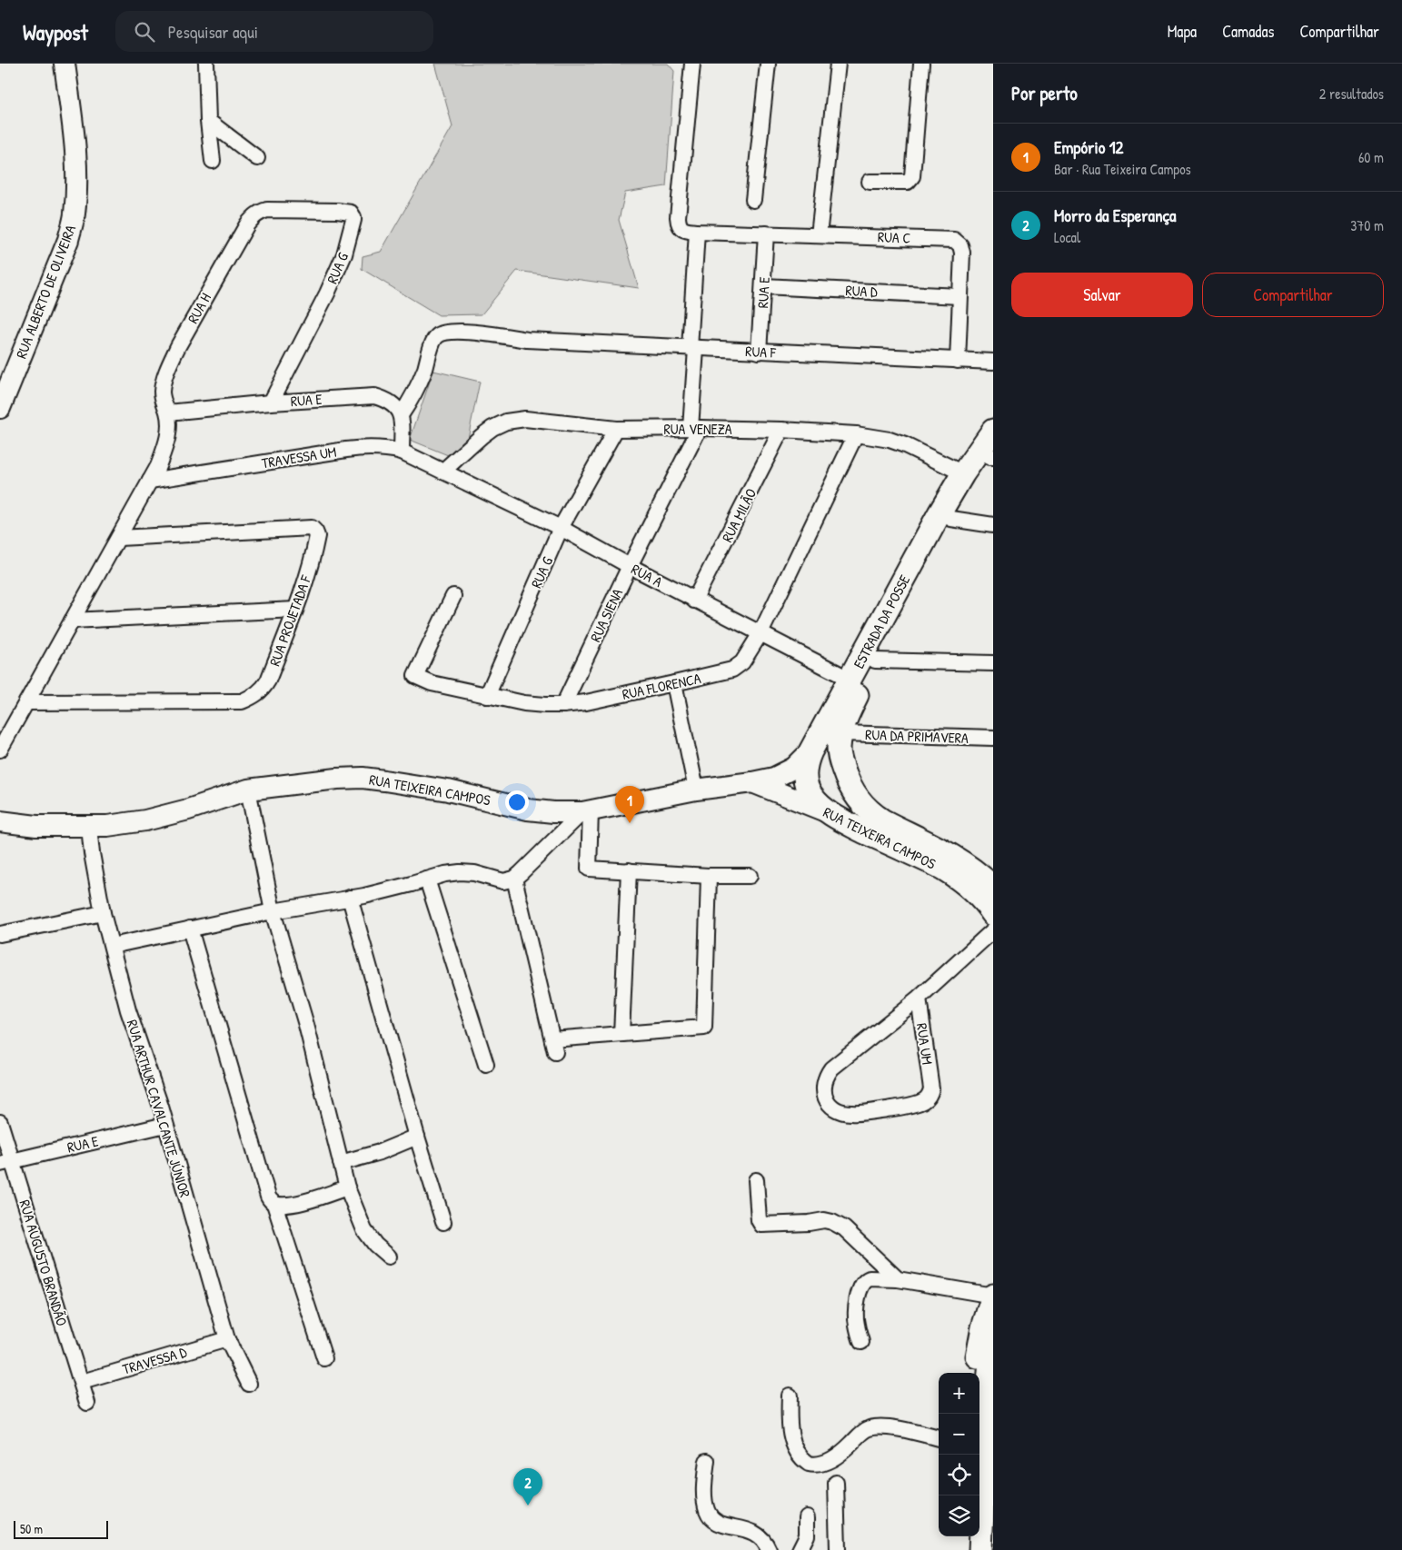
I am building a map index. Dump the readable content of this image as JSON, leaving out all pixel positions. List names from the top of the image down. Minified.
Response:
{"streets":{"main road":["ESTRADA DA POSSE","RUA TEIXEIRA CAMPOS"],"street":["RUA C","RUA G","RUA D","RUA ALBERTO DE OLIVEIRA","RUA E","RUA H","RUA F","RUA VENEZA","TRAVESSA UM","RUA MILÃO","RUA A","RUA SIENA","RUA PROJETADA F","RUA FLORENCA","RUA DA PRIMAVERA","RUA UM","RUA ARTHUR CAVALCANTE JÚNIOR","RUA AUGUSTO BRANDÃO","TRAVESSA D"]},"crossings":[["RUA C","RUA D"],["RUA G","RUA E"],["RUA G","RUA H"],["RUA G","RUA VENEZA"],["RUA G","RUA A"],["RUA G","RUA FLORENCA"],["RUA D","RUA E"],["RUA E","RUA H"],["RUA E","RUA F"],["RUA E","RUA ARTHUR CAVALCANTE JÚNIOR"],["RUA E","RUA AUGUSTO BRANDÃO"],["RUA H","TRAVESSA UM"],["RUA H","RUA PROJETADA F"],["RUA VENEZA","TRAVESSA UM"],["RUA VENEZA","RUA MILÃO"],["RUA VENEZA","RUA A"],["RUA VENEZA","RUA SIENA"],["RUA VENEZA","ESTRADA DA POSSE"],["RUA VENEZA","RUA FLORENCA"],["TRAVESSA UM","RUA A"],["RUA MILÃO","RUA A"],["RUA A","RUA SIENA"],["RUA A","ESTRADA DA POSSE"],["RUA A","RUA FLORENCA"],["RUA SIENA","RUA FLORENCA"],["ESTRADA DA POSSE","RUA DA PRIMAVERA"],["ESTRADA DA POSSE","RUA TEIXEIRA CAMPOS"],["RUA DA PRIMAVERA","RUA TEIXEIRA CAMPOS"],["RUA TEIXEIRA CAMPOS","RUA ARTHUR CAVALCANTE JÚNIOR"],["RUA ARTHUR CAVALCANTE JÚNIOR","TRAVESSA D"],["RUA AUGUSTO BRANDÃO","TRAVESSA D"]],"scale_bar":"50 m","page":{"header":"Waypost","search":"Pesquisar aqui","nav":["Mapa","Camadas","Compartilhar"],"heading":["Por perto","2 resultados"],"list":[{"mark":"1","name":"Empório 12","note":"Bar · Rua Teixeira Campos","value":"60 m"},{"mark":"2","name":"Morro da Esperança","note":"Local","value":"370 m"}],"buttons":["Salvar","Compartilhar"],"pins":["1","2"],"map_buttons":["+","−"],"scale":"50 m"}}
